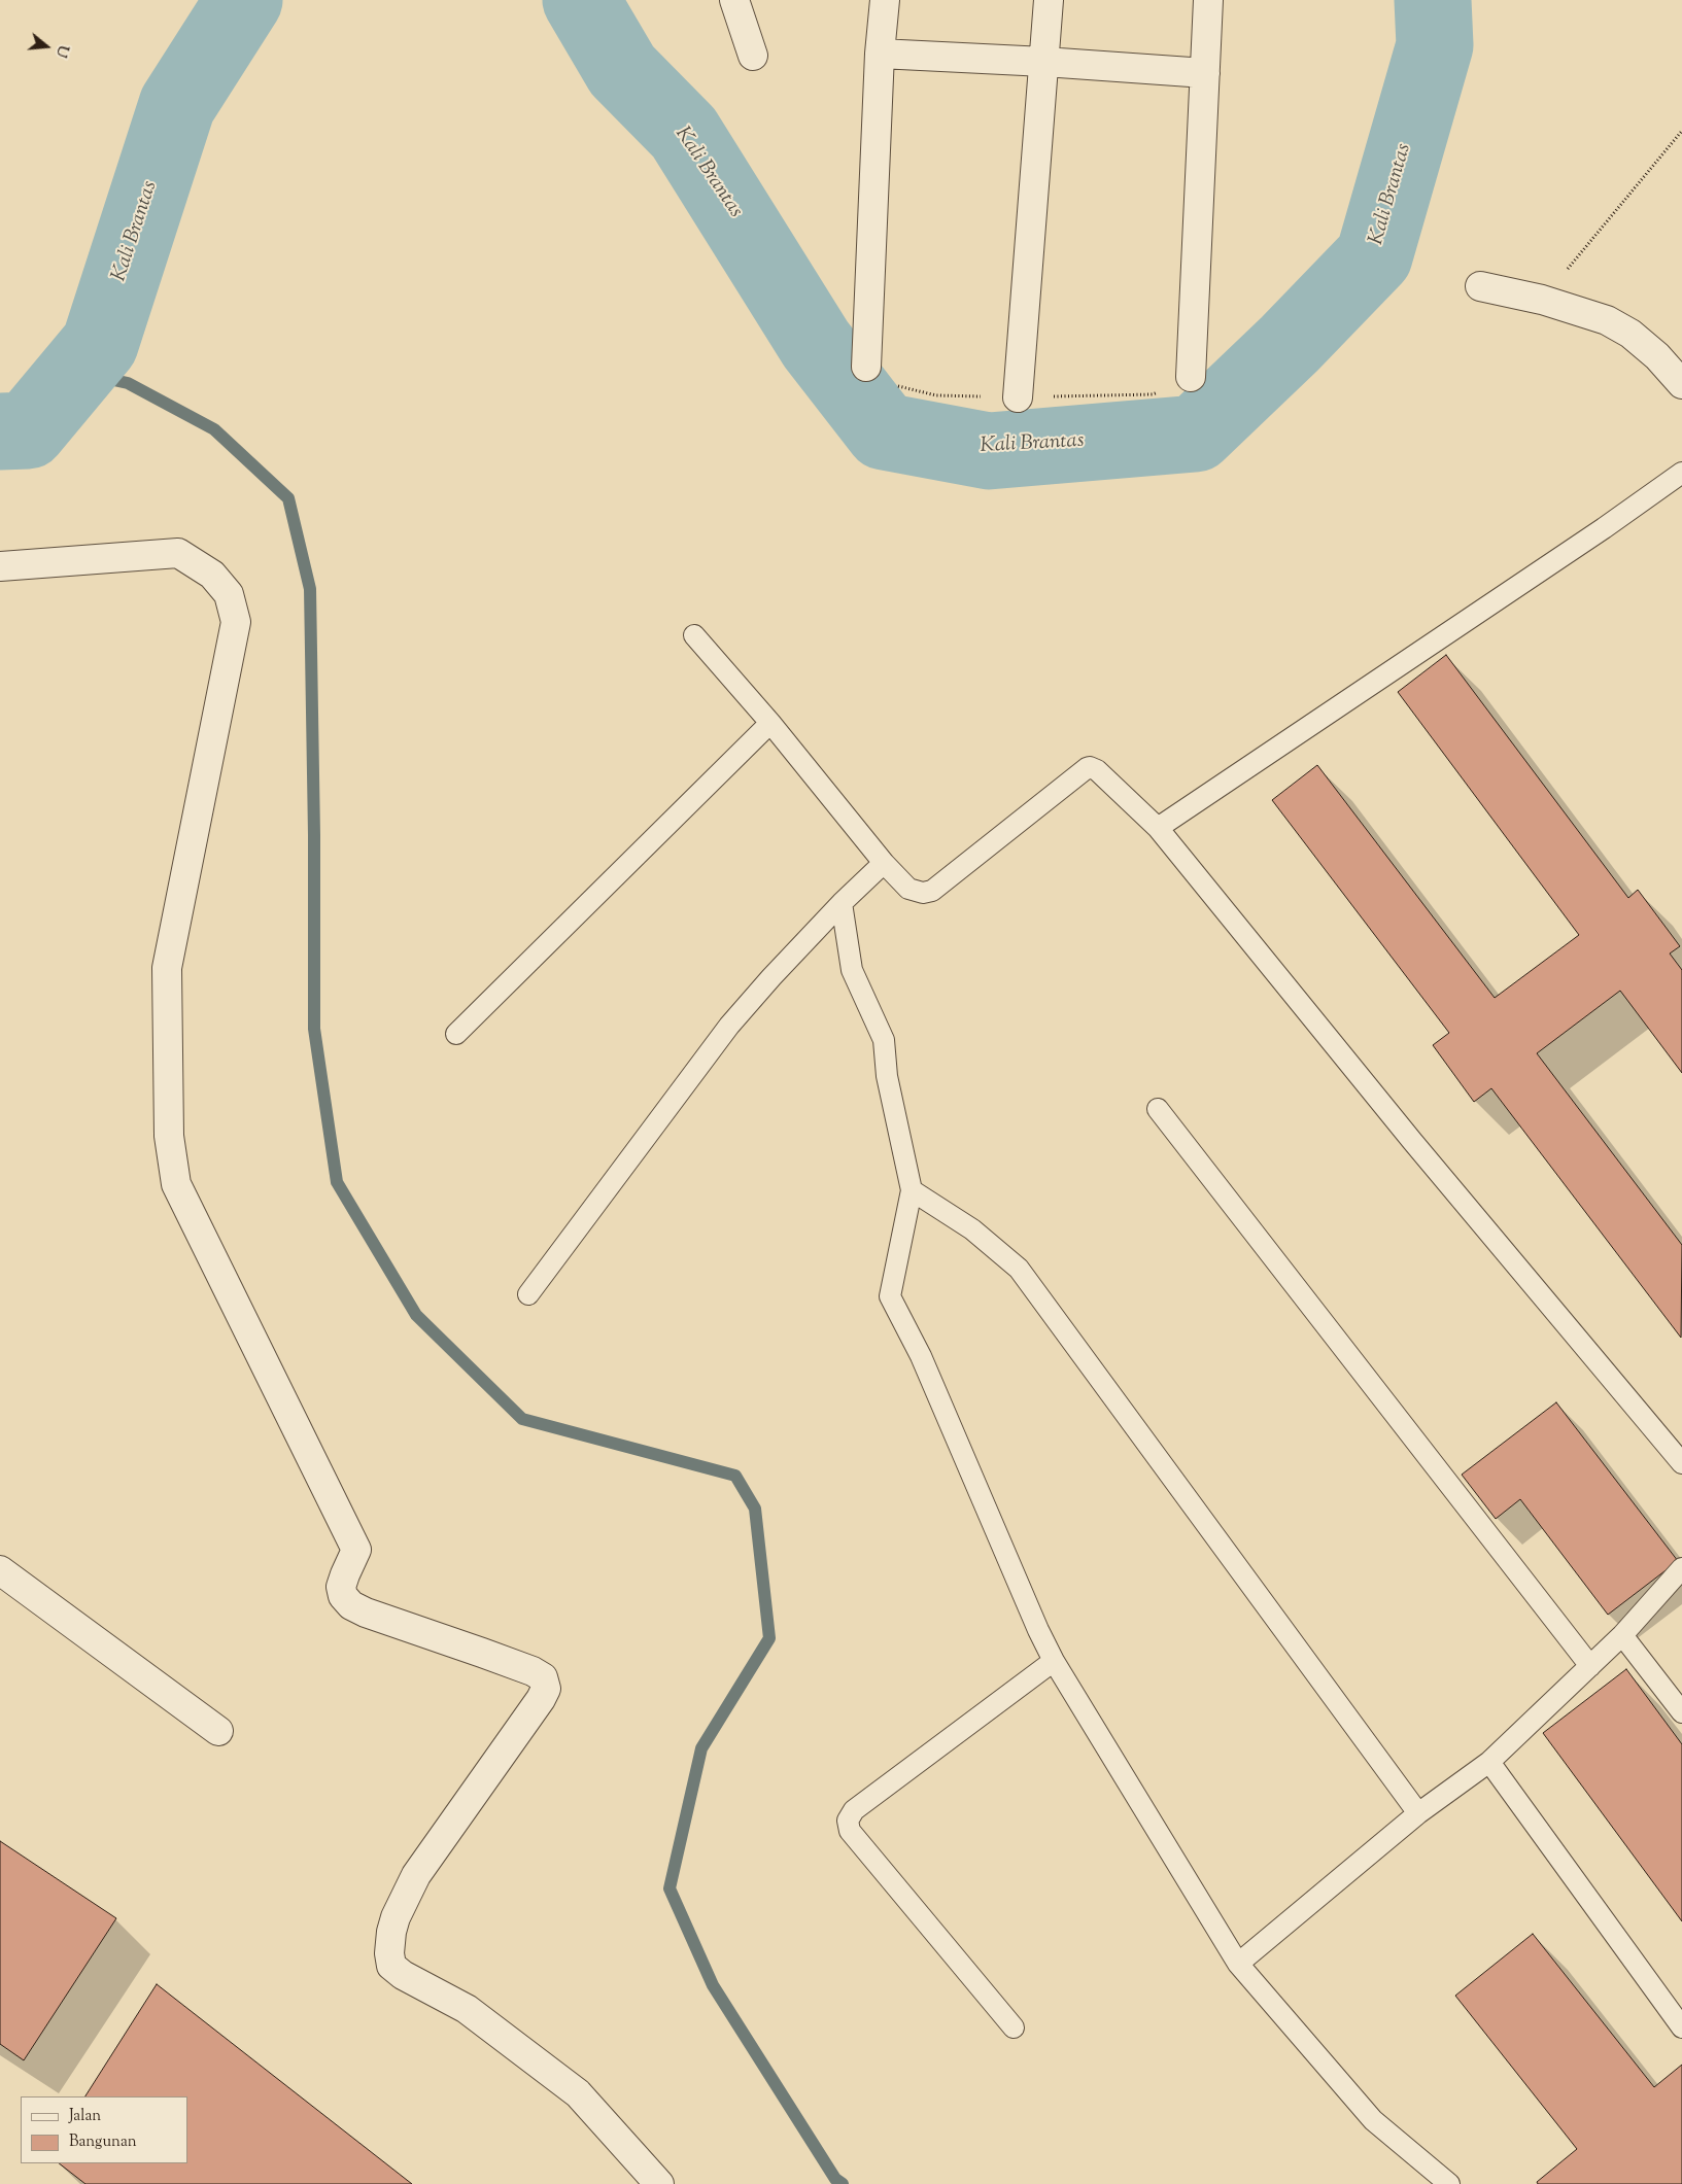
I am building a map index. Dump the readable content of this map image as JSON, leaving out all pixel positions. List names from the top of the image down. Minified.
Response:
{"water":["Kali Brantas"],"legend":["Jalan","Bangunan"],"north":"right"}
